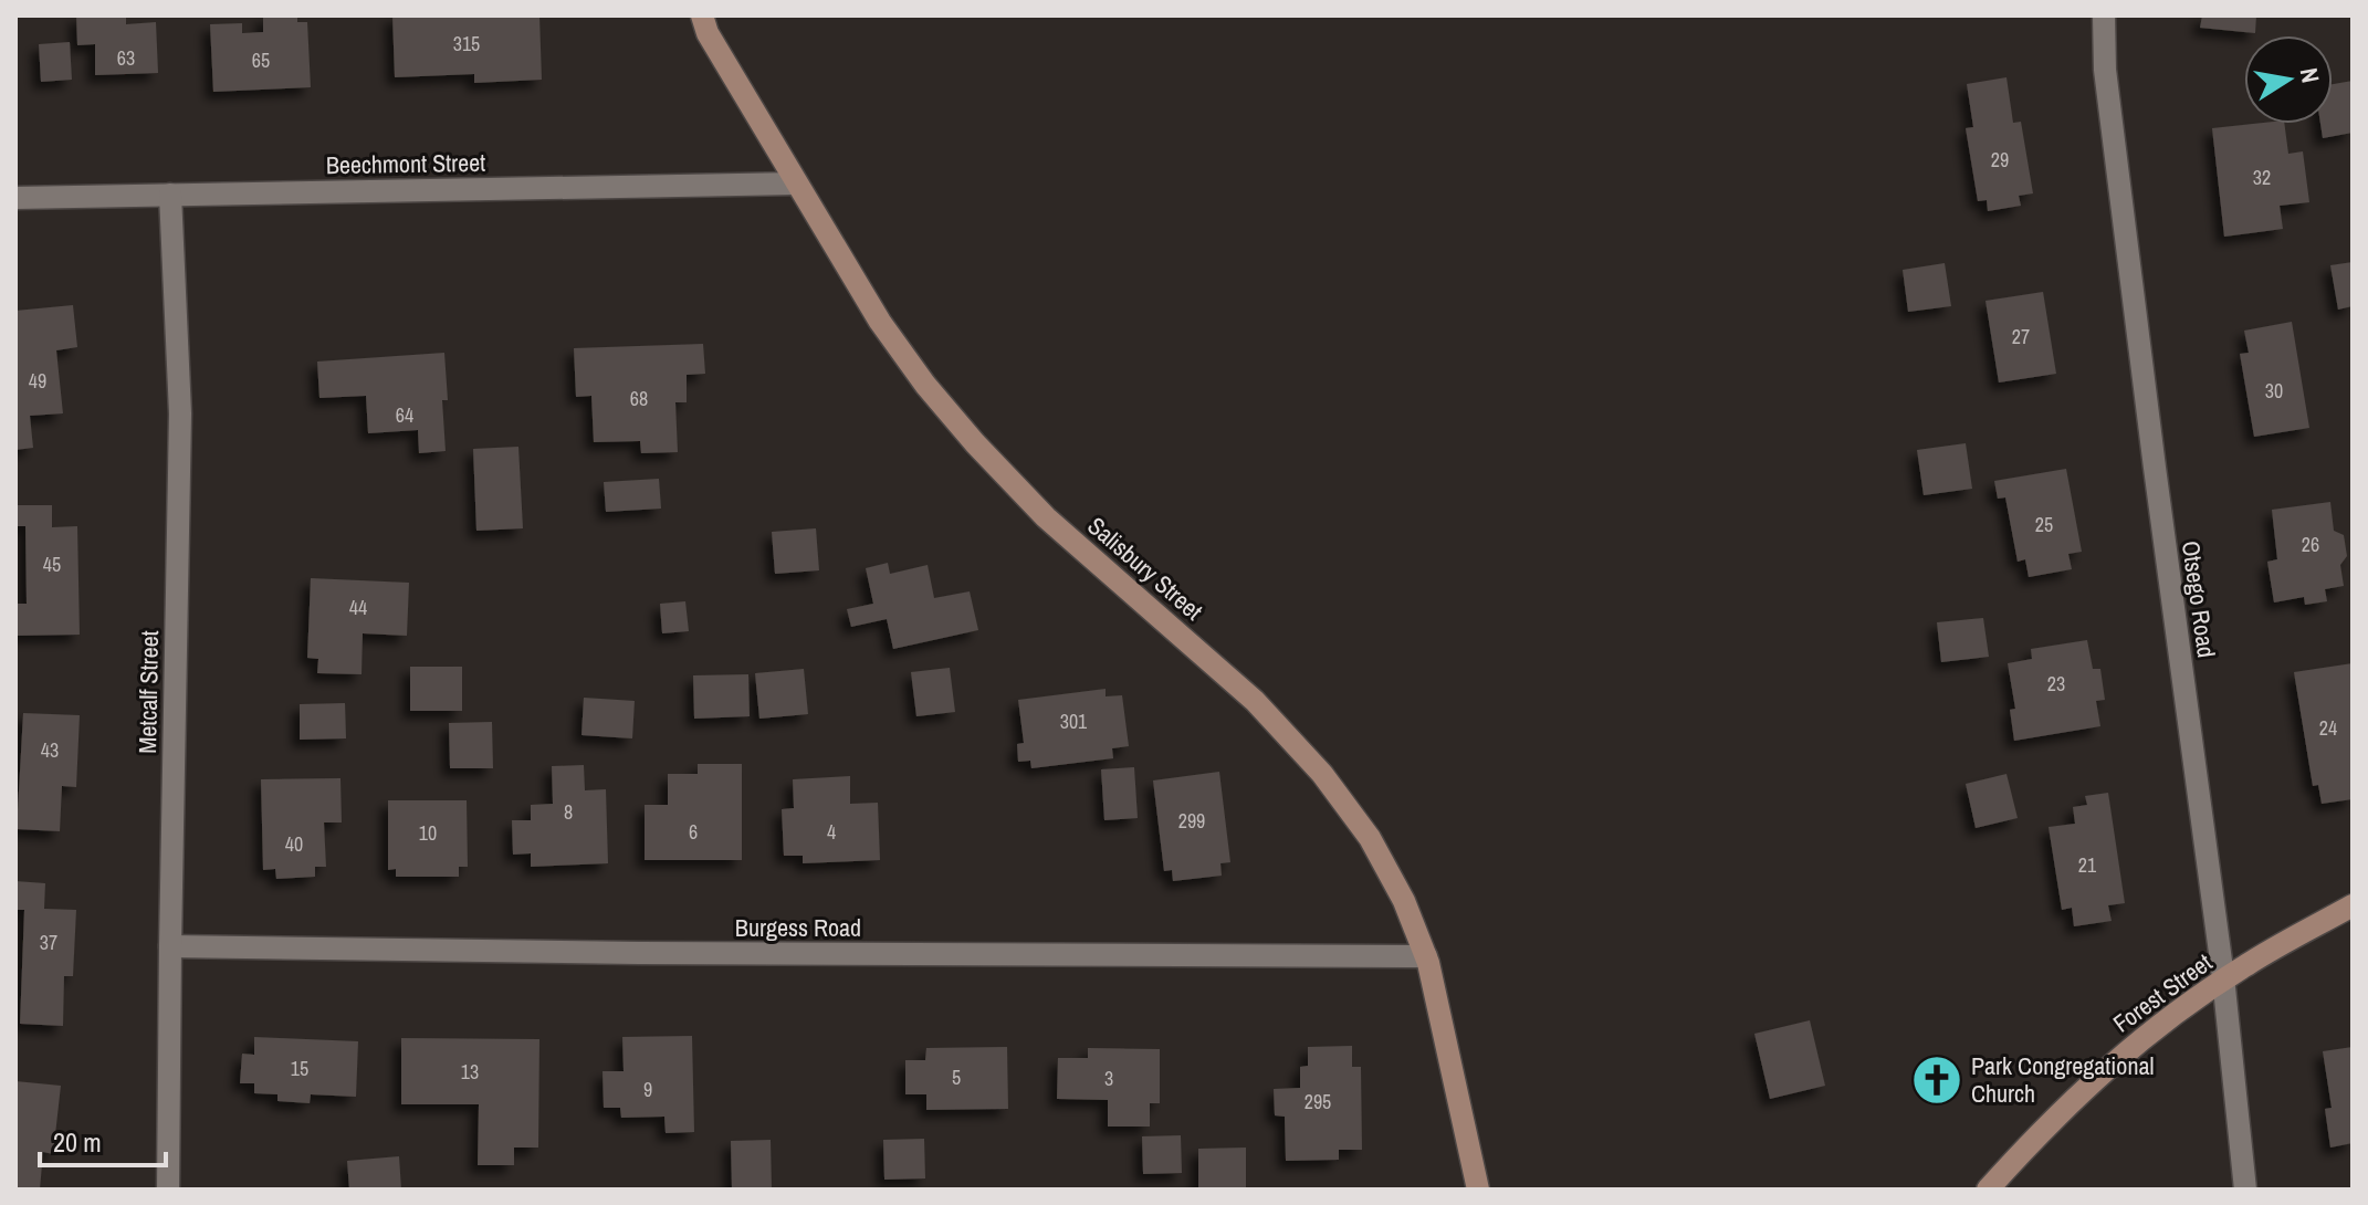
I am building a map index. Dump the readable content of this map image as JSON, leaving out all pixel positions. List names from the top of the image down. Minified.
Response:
{"streets":{"main road":["Salisbury Street","Forest Street"],"street":["Beechmont Street","Otsego Road","Metcalf Street","Burgess Road"]},"crossings":[["Beechmont Street","Salisbury Street"],["Beechmont Street","Metcalf Street"],["Salisbury Street","Burgess Road"],["Otsego Road","Forest Street"],["Metcalf Street","Burgess Road"]],"places":{"church":["Park Congregational Church"]},"house_numbers":["315","63","65","29","32","27","49","30","68","64","25","26","45","44","23","301","24","43","8","299","6","4","10","40","21","37","15","13","5","3","9","295"],"scale_bar":"20 m","north":"right"}
